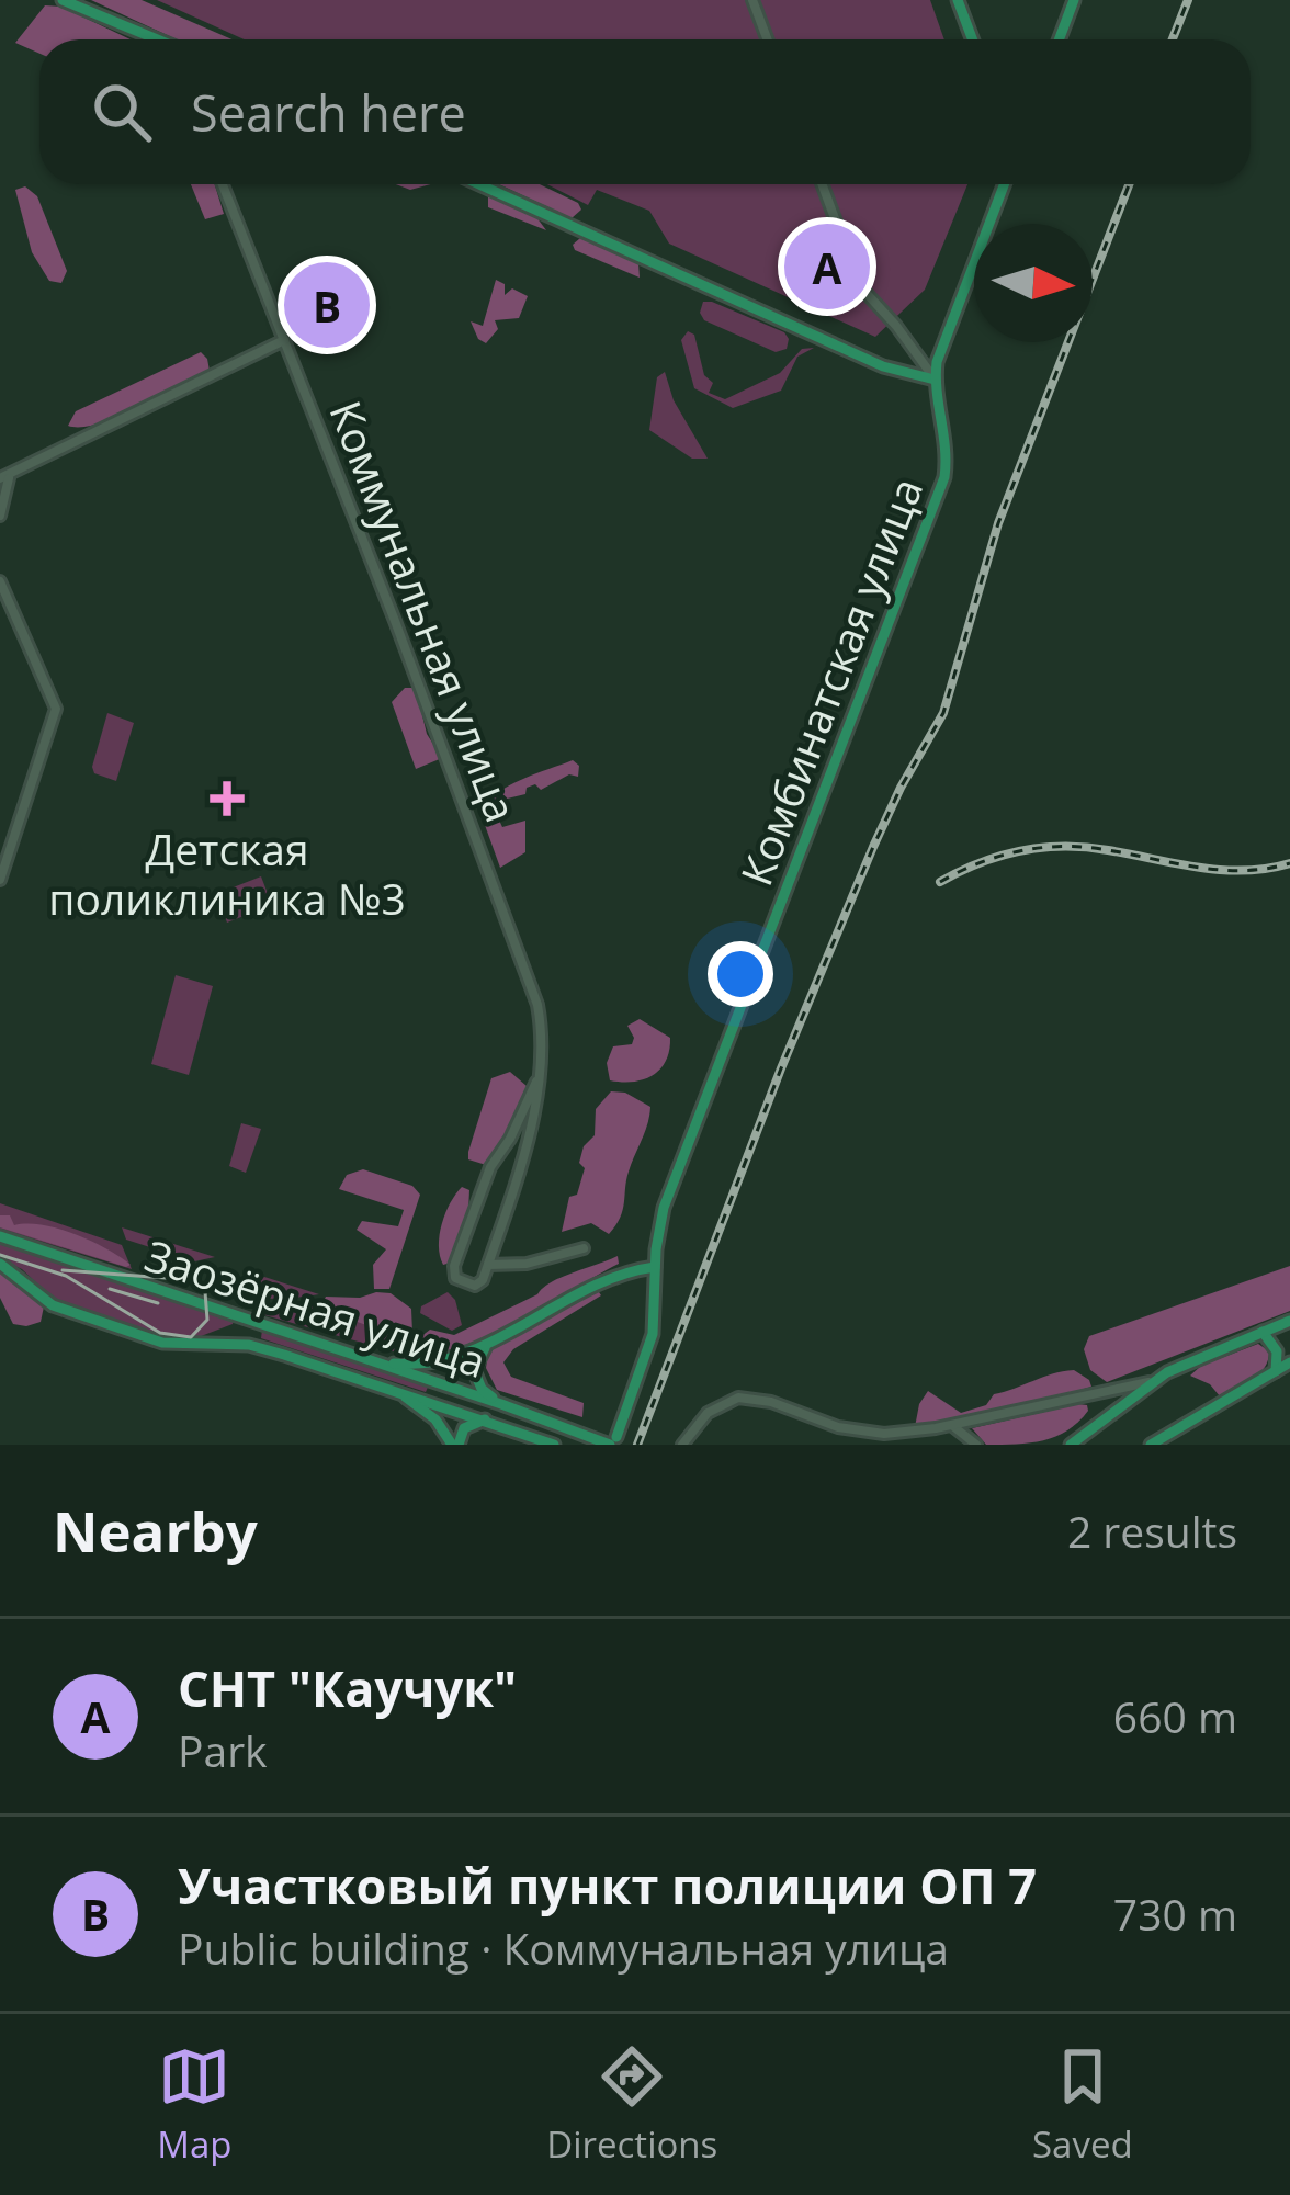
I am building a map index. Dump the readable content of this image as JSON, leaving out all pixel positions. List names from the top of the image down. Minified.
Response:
{"streets":{"main road":["Комбинатская улица","Заозёрная улица"],"street":["Коммунальная улица"]},"crossings":[["Комбинатская улица","Заозёрная улица"]],"places":{"health":["Детская поликлиника №3"]},"north":"right","page":{"search":"Search here","pins":["A","B"],"heading":["Nearby","2 results"],"list":[{"mark":"A","name":"СНТ \"Каучук\"","note":"Park","value":"660 m"},{"mark":"B","name":"Участковый пункт полиции ОП 7","note":"Public building · Коммунальная улица","value":"730 m"}],"nav":["Map","Directions","Saved"]}}
